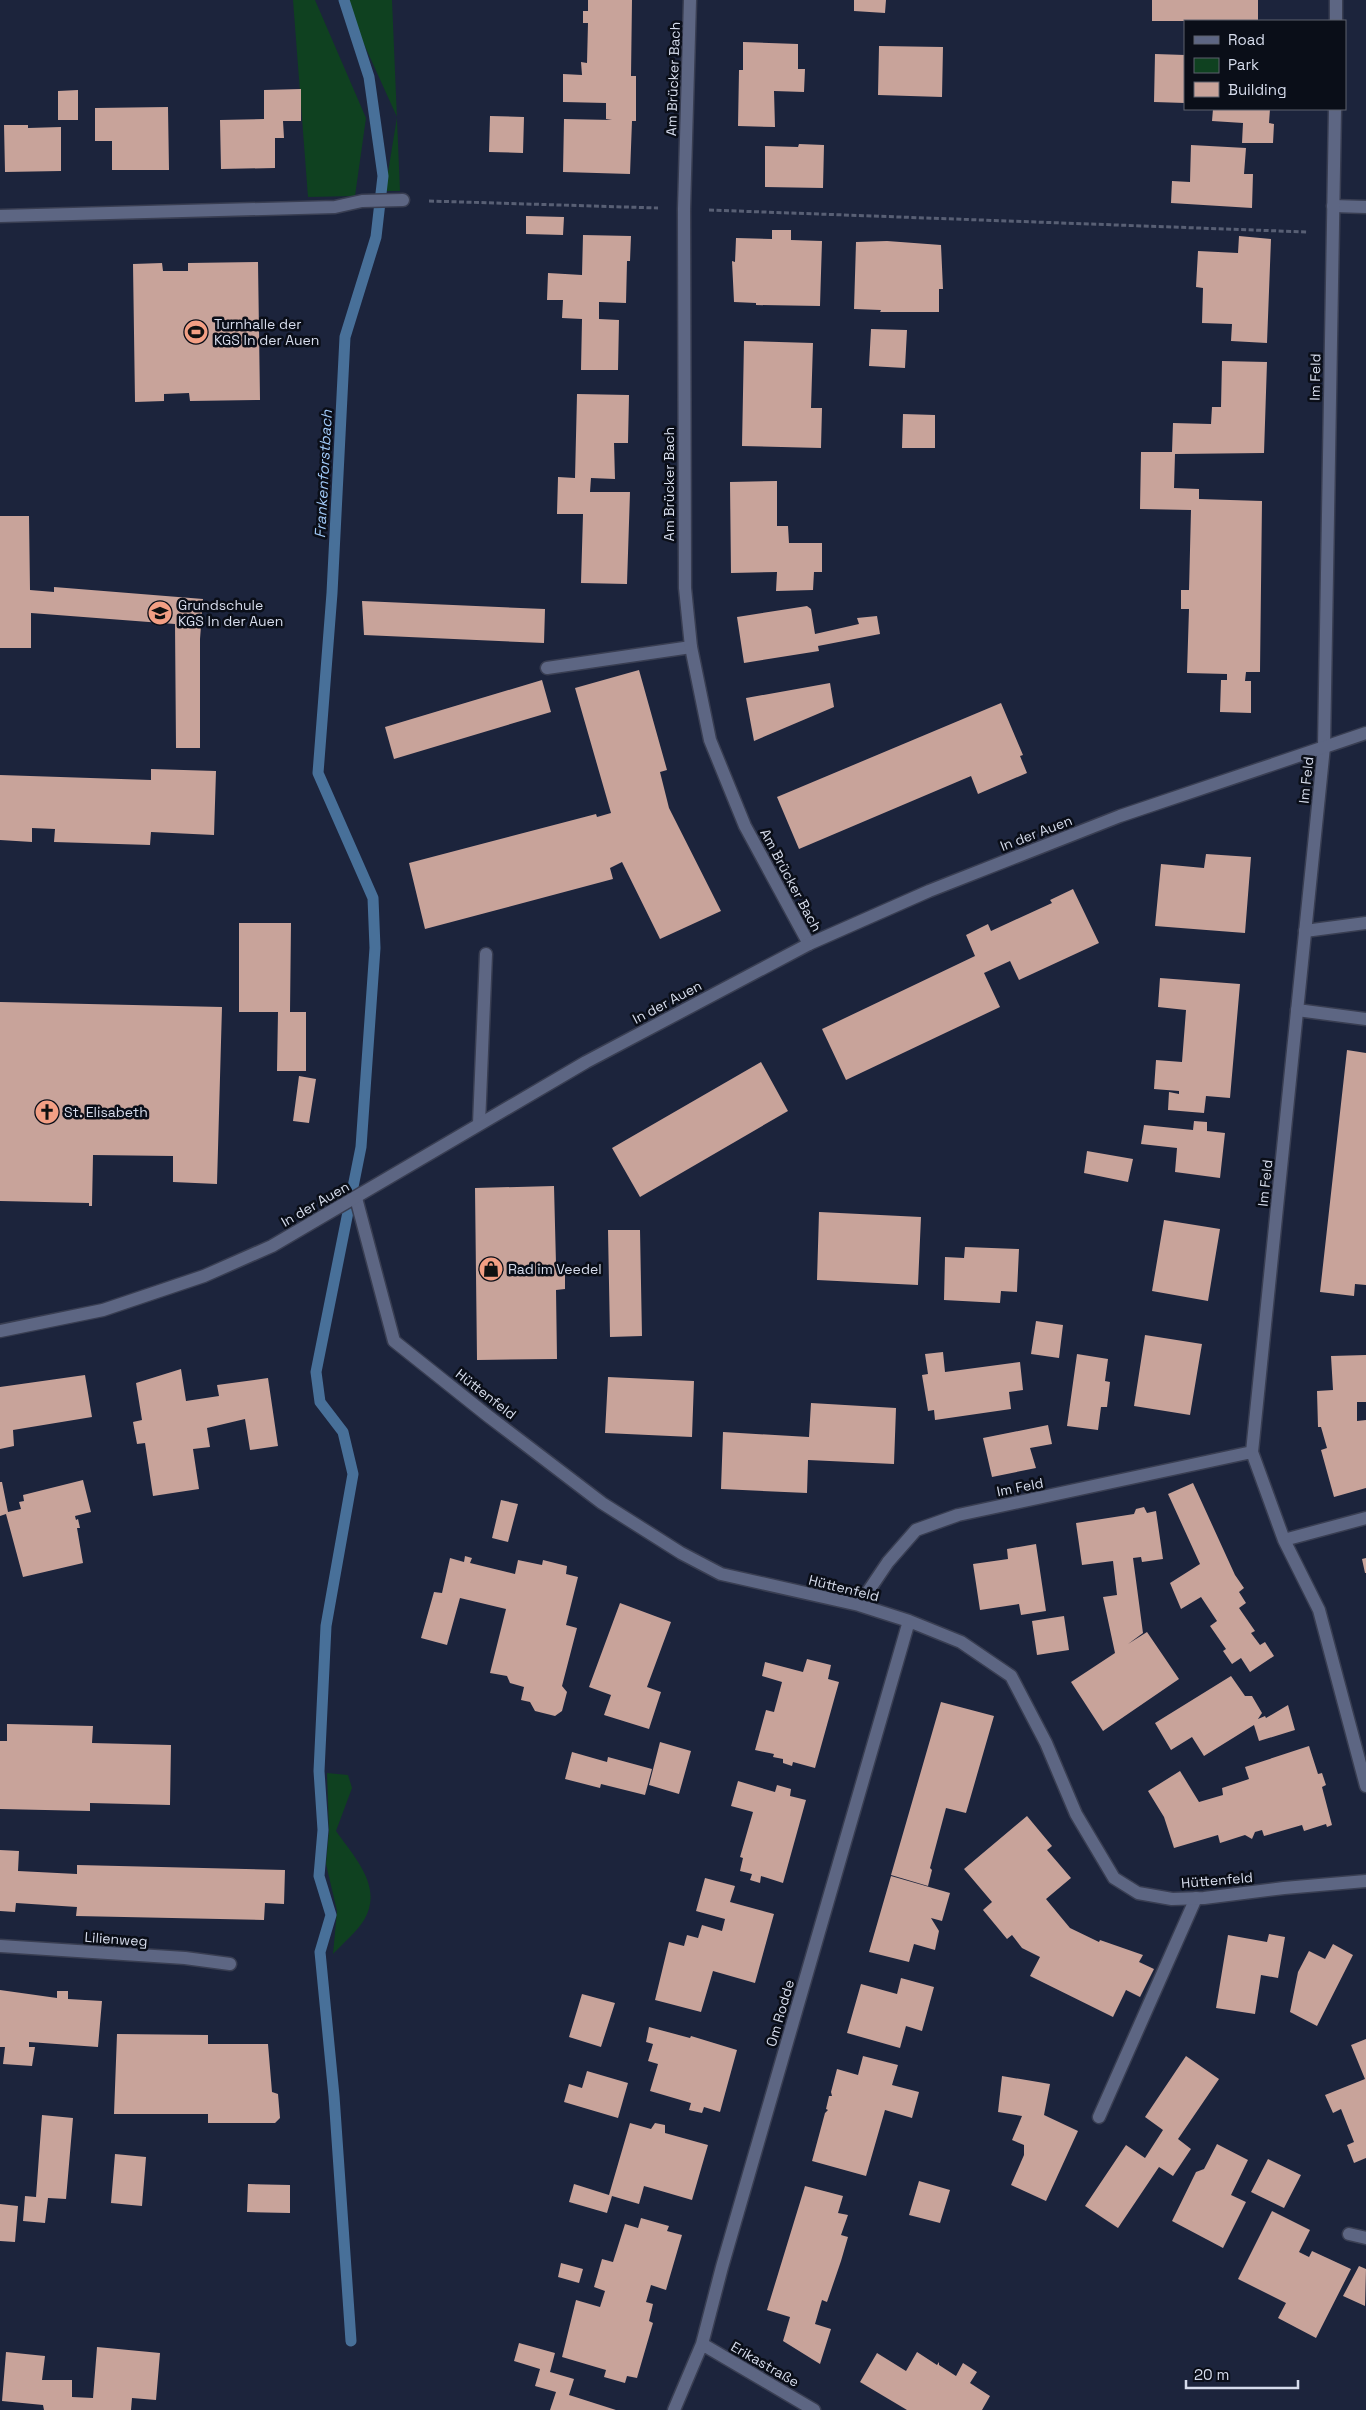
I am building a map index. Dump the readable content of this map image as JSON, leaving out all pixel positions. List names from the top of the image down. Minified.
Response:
{"streets":{"street":["Am Brücker Bach","Im Feld","In der Auen","Hüttenfeld","Lilienweg","Om Rodde","Erikastraße"]},"crossings":[["Am Brücker Bach","In der Auen"],["Im Feld","In der Auen"],["Im Feld","Hüttenfeld"],["In der Auen","Hüttenfeld"],["Hüttenfeld","Om Rodde"],["Om Rodde","Erikastraße"]],"water":["Frankenforstbach"],"places":{"sports":["Turnhalle der KGS In der Auen"],"school or university":["Grundschule KGS In der Auen"],"church":["St. Elisabeth"],"shop":["Rad im Veedel"]},"legend":["Road","Park","Building"],"scale_bar":"20 m"}
